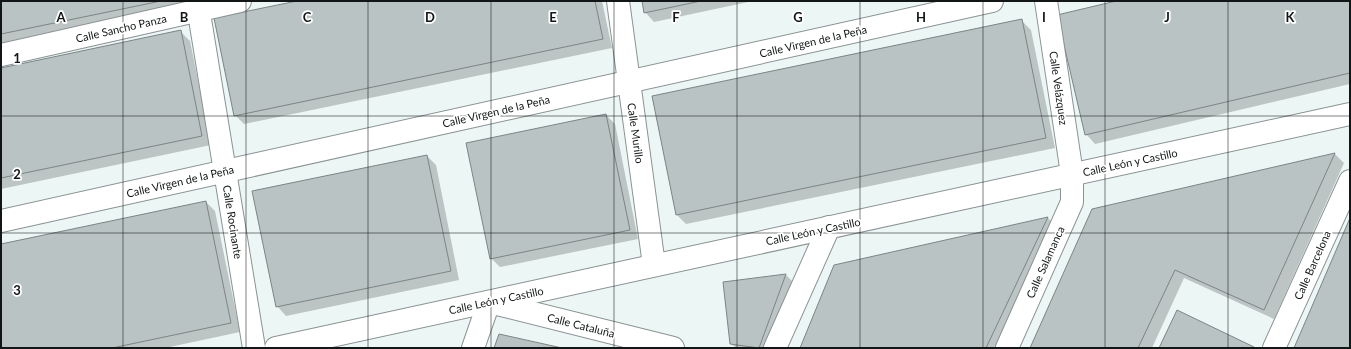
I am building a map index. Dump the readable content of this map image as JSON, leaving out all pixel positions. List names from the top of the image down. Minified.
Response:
{"streets":{"street":["Calle Sancho Panza","Calle Virgen de la Peña","Calle Velázquez","Calle Murillo","Calle León y Castillo","Calle Rocinante","Calle Salamanca","Calle Barcelona","Calle Cataluña"]},"crossings":[["Calle Sancho Panza","Calle Rocinante"],["Calle Virgen de la Peña","Calle Murillo"],["Calle Virgen de la Peña","Calle Rocinante"],["Calle Velázquez","Calle León y Castillo"],["Calle Velázquez","Calle Salamanca"],["Calle Murillo","Calle León y Castillo"],["Calle León y Castillo","Calle Salamanca"],["Calle León y Castillo","Calle Cataluña"]],"grid":{"columns":["A","B","C","D","E","F","G","H","I","J","K"],"rows":["1","2","3"]}}
